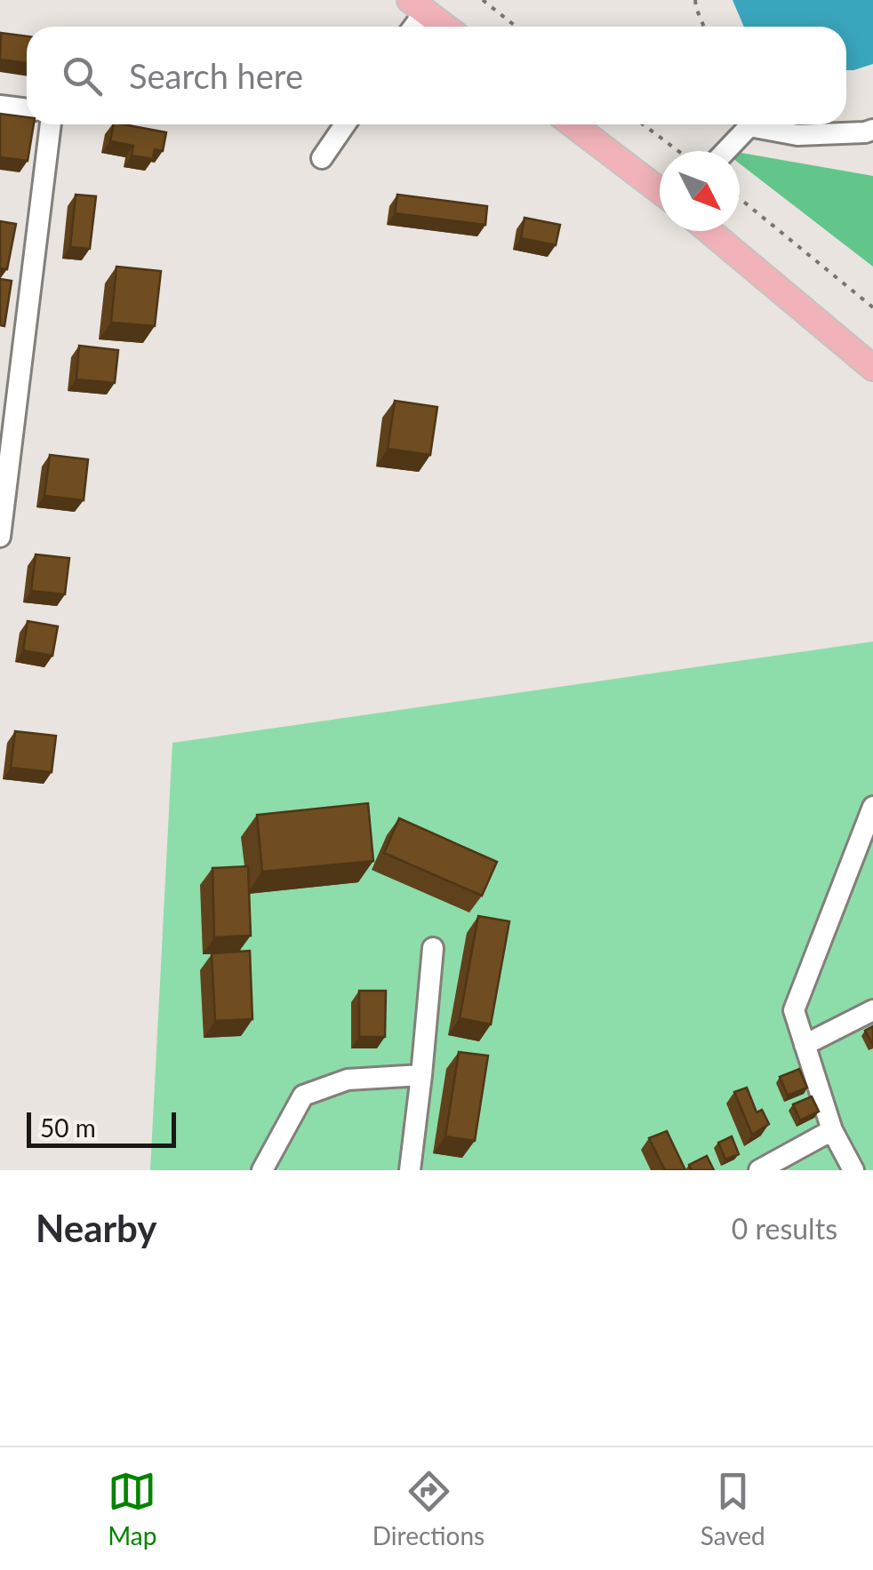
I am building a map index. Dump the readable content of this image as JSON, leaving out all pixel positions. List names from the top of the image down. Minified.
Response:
{"scale_bar":"50 m","north":"bottom right","page":{"search":"Search here","scale":"50 m","heading":["Nearby","0 results"],"nav":["Map","Directions","Saved"]}}
